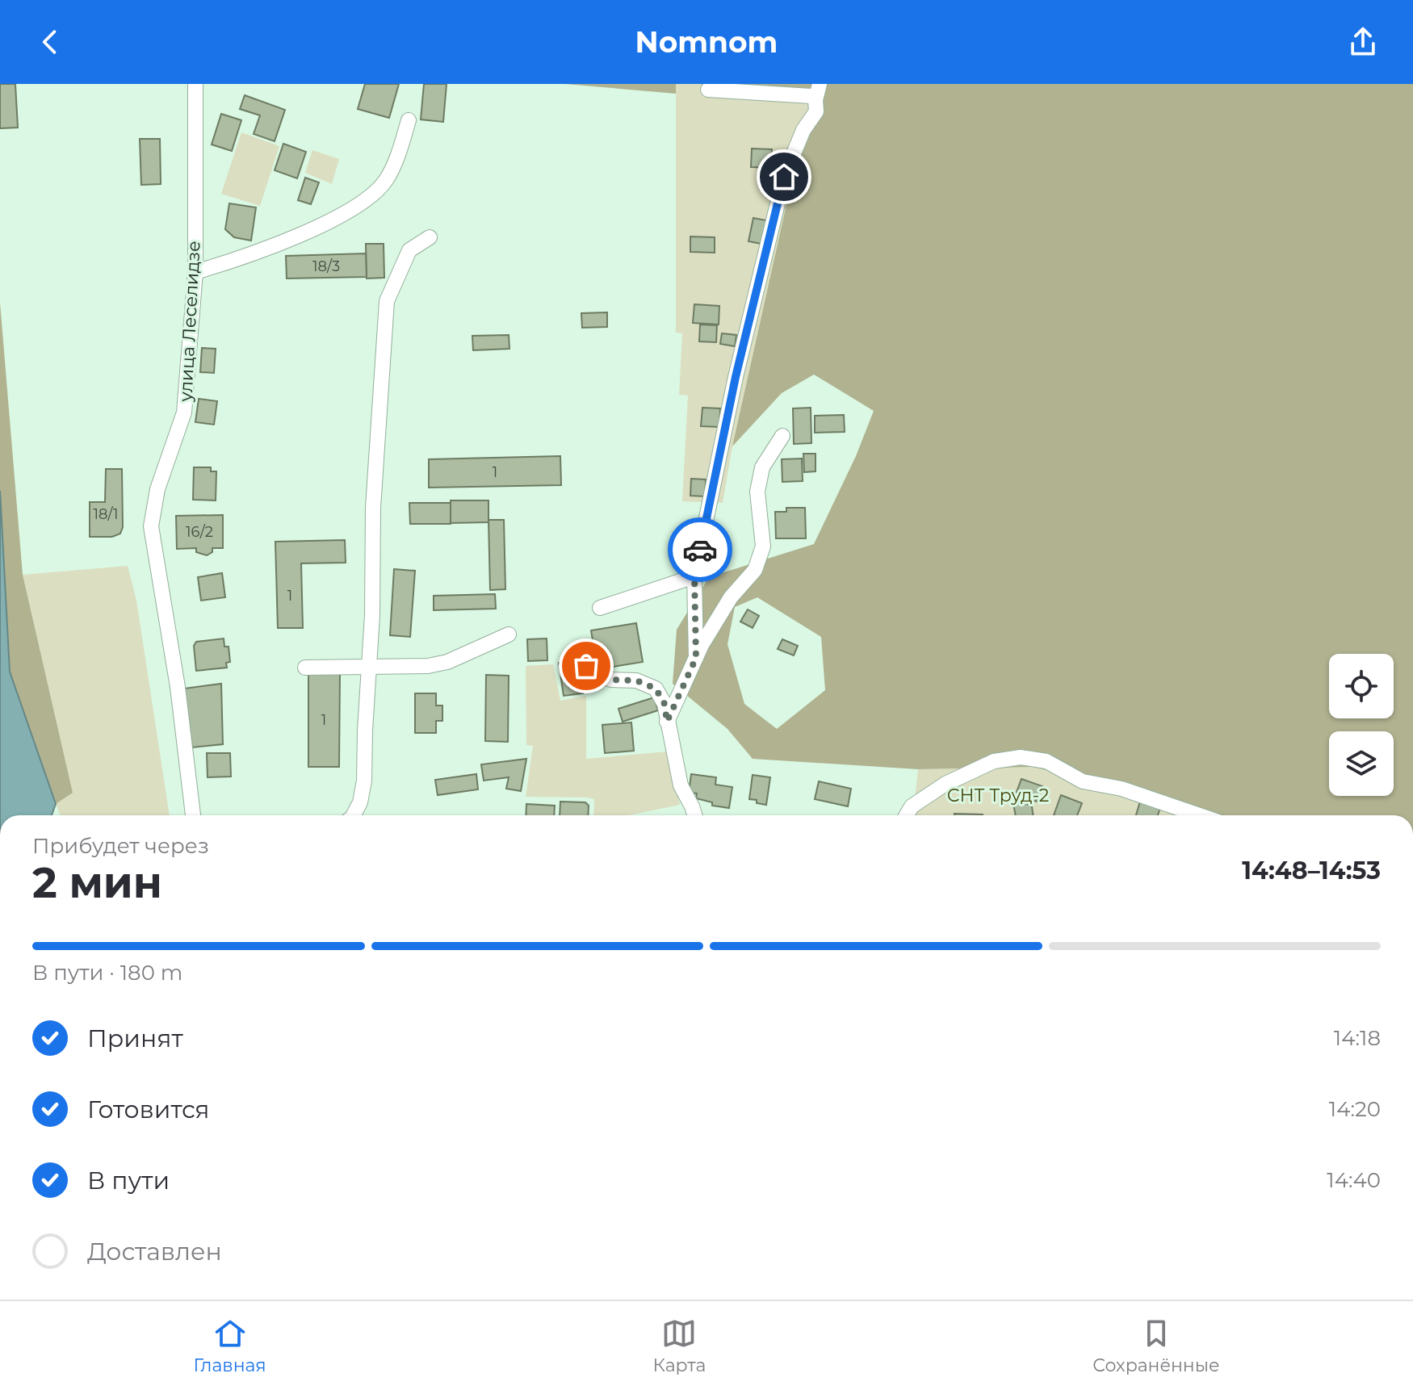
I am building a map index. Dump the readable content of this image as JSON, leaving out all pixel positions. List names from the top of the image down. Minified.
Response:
{"streets":{"street":["улица Леселидзе"]},"parks":["СНТ Труд-2"],"house_numbers":["18/3","1","18/1","16/2","1","1"],"page":{"header":"Nomnom","heading":["2 мин","Прибудет через","14:48–14:53"],"bar":"В пути · 180 m","list":[["Принят","14:18"],["Готовится","14:20"],["В пути","14:40"],"Доставлен"],"tabs":["Главная","Карта","Сохранённые"]}}
